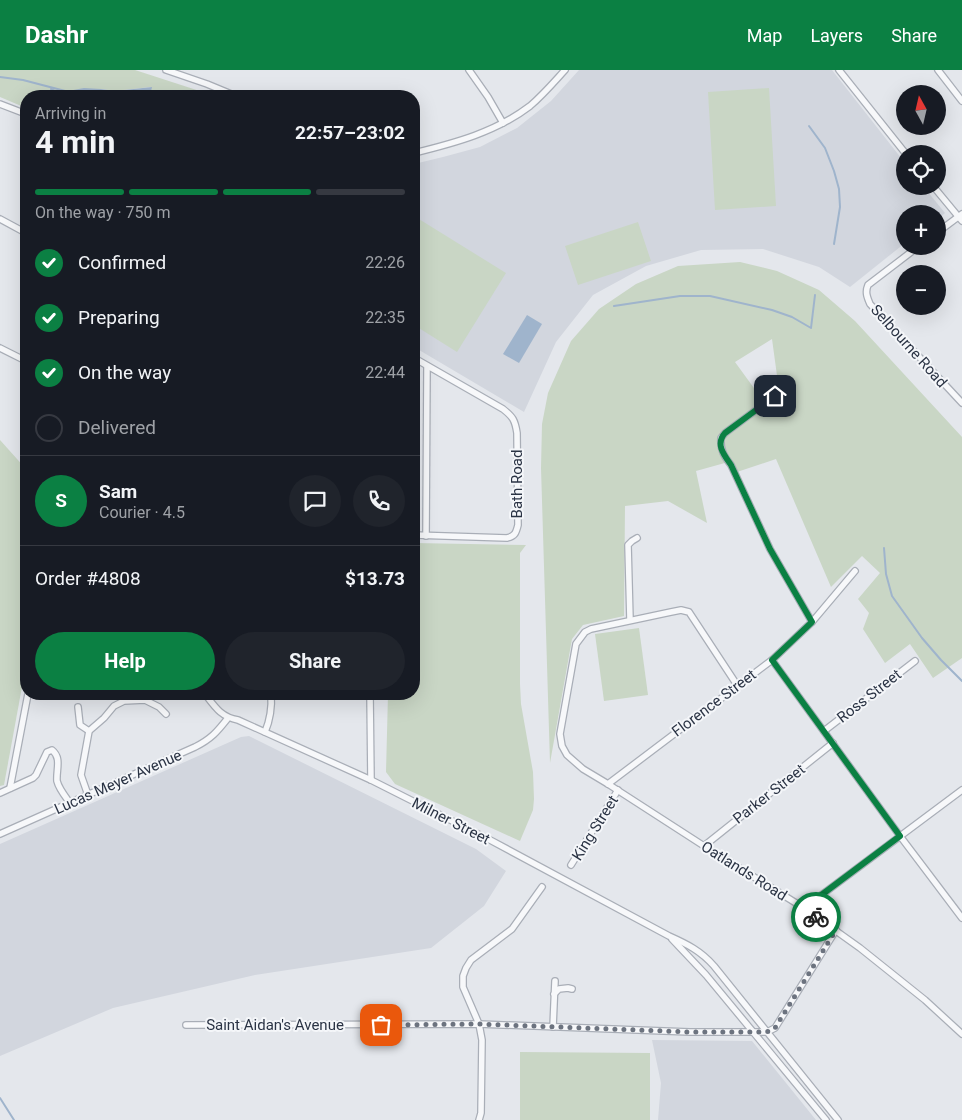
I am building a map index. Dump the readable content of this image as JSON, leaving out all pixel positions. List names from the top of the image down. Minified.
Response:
{"streets":{"street":["Selbourne Road","Bath Road","Ross Street","Florence Street","Lucas Meyer Avenue","Parker Street","Milner Street","King Street","Oatlands Road","Saint Aidan's Avenue"]},"crossings":[["Florence Street","Oatlands Road"],["Lucas Meyer Avenue","Milner Street"],["Parker Street","Oatlands Road"],["Milner Street","Saint Aidan's Avenue"],["King Street","Oatlands Road"]],"north":"top","page":{"header":"Dashr","nav":["Map","Layers","Share"],"map_buttons":["+","−"],"heading":["4 min","Arriving in","22:57–23:02"],"panel":["Sam","Courier · 4.5","Order #4808","$13.73"],"bar":"On the way · 750 m","list":[["Confirmed","22:26"],["Preparing","22:35"],["On the way","22:44"],"Delivered"],"round":"S","buttons":["Help","Share"]}}
